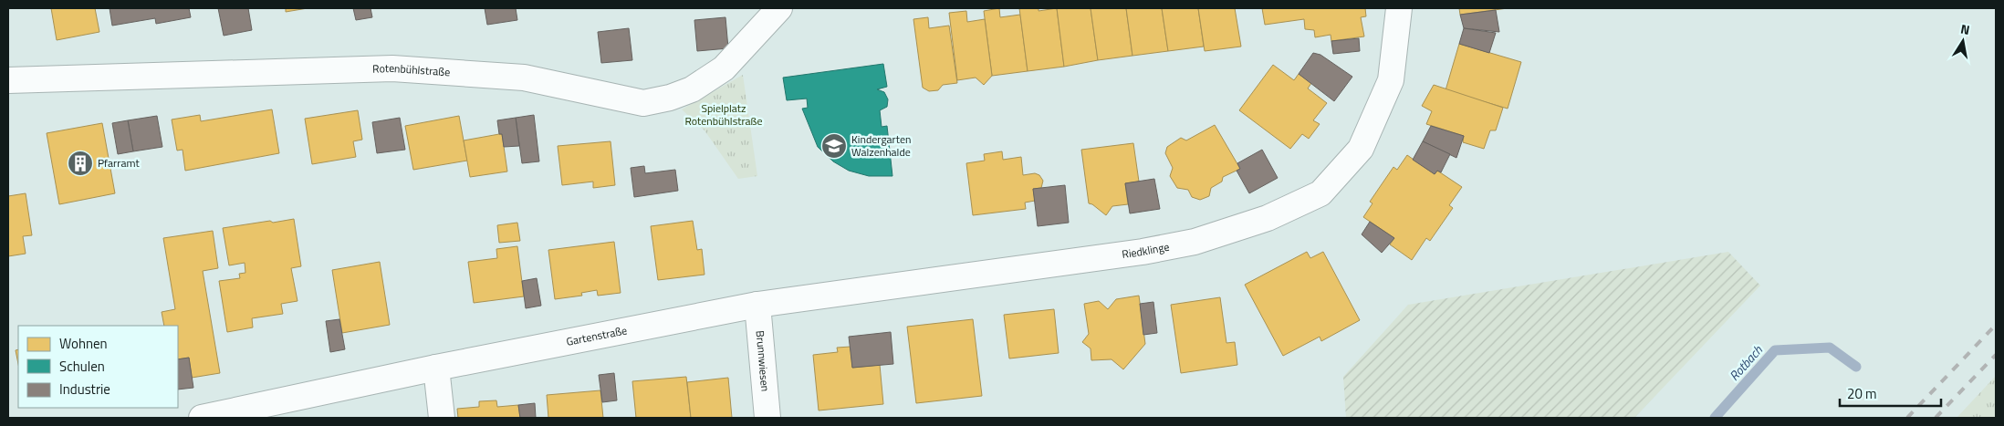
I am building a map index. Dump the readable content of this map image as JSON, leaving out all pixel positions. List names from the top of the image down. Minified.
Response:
{"streets":{"street":["Rotenbühlstraße","Riedklinge","Gartenstraße","Brunnwiesen"]},"crossings":[["Riedklinge","Gartenstraße"],["Riedklinge","Brunnwiesen"],["Gartenstraße","Brunnwiesen"]],"water":["Rotbach"],"parks":["Spielplatz Rotenbühlstraße"],"places":{"school or university":["Kindergarten Walzenhalde"],"building":["Pfarramt"]},"legend":["Wohnen","Schulen","Industrie"],"scale_bar":"20 m","north":"top"}
